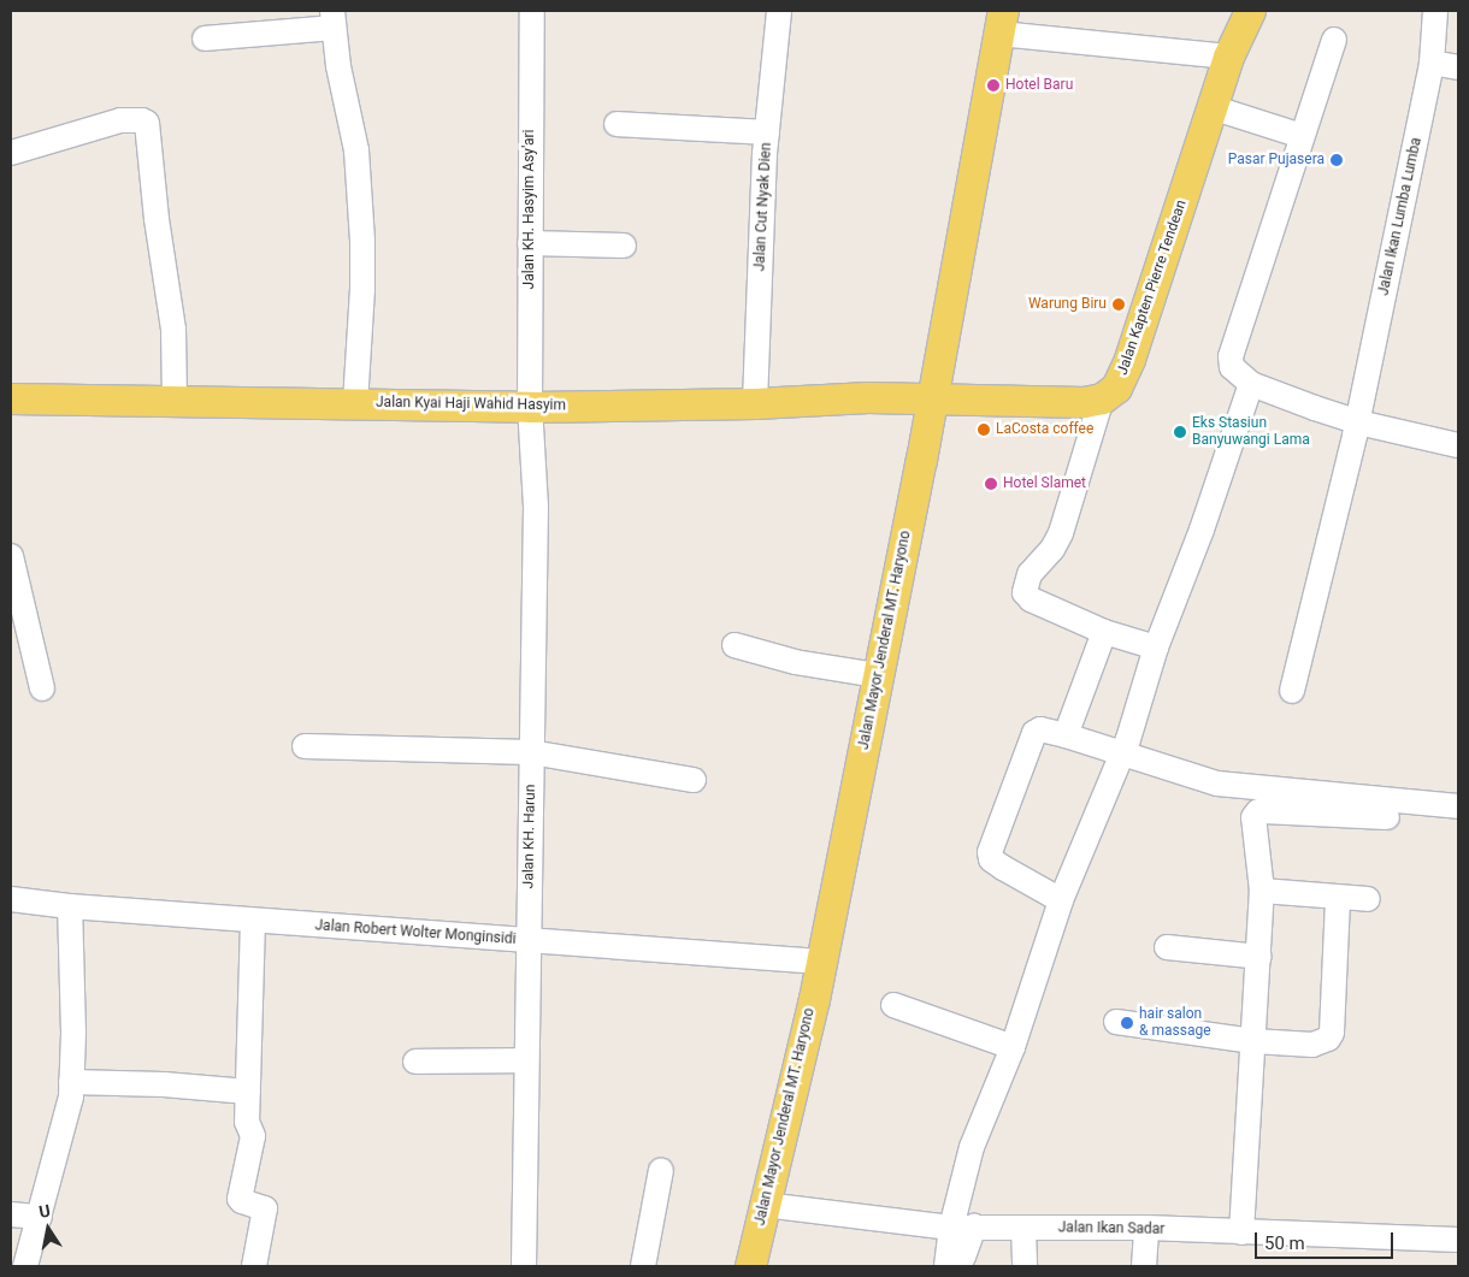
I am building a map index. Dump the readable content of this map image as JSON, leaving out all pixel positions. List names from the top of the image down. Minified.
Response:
{"streets":{"main road":["Jalan Kapten Pierre Tendean","Jalan Kyai Haji Wahid Hasyim","Jalan Mayor Jenderal MT. Haryono"],"street":["Jalan Cut Nyak Dien","Jalan KH. Hasyim Asy'ari","Jalan Ikan Lumba Lumba","Jalan KH. Harun","Jalan Robert Wolter Monginsidi","Jalan Ikan Sadar"]},"crossings":[["Jalan Cut Nyak Dien","Jalan Kyai Haji Wahid Hasyim"],["Jalan KH. Hasyim Asy'ari","Jalan Kyai Haji Wahid Hasyim"],["Jalan KH. Hasyim Asy'ari","Jalan KH. Harun"],["Jalan Kyai Haji Wahid Hasyim","Jalan Mayor Jenderal MT. Haryono"],["Jalan Kyai Haji Wahid Hasyim","Jalan KH. Harun"],["Jalan Mayor Jenderal MT. Haryono","Jalan Robert Wolter Monginsidi"],["Jalan Mayor Jenderal MT. Haryono","Jalan Ikan Sadar"],["Jalan KH. Harun","Jalan Robert Wolter Monginsidi"]],"places":["Hotel Baru","Pasar Pujasera","Warung Biru","LaCosta coffee","Eks Stasiun Banyuwangi Lama","Hotel Slamet","hair salon & massage"],"scale_bar":"50 m","north":"top"}
